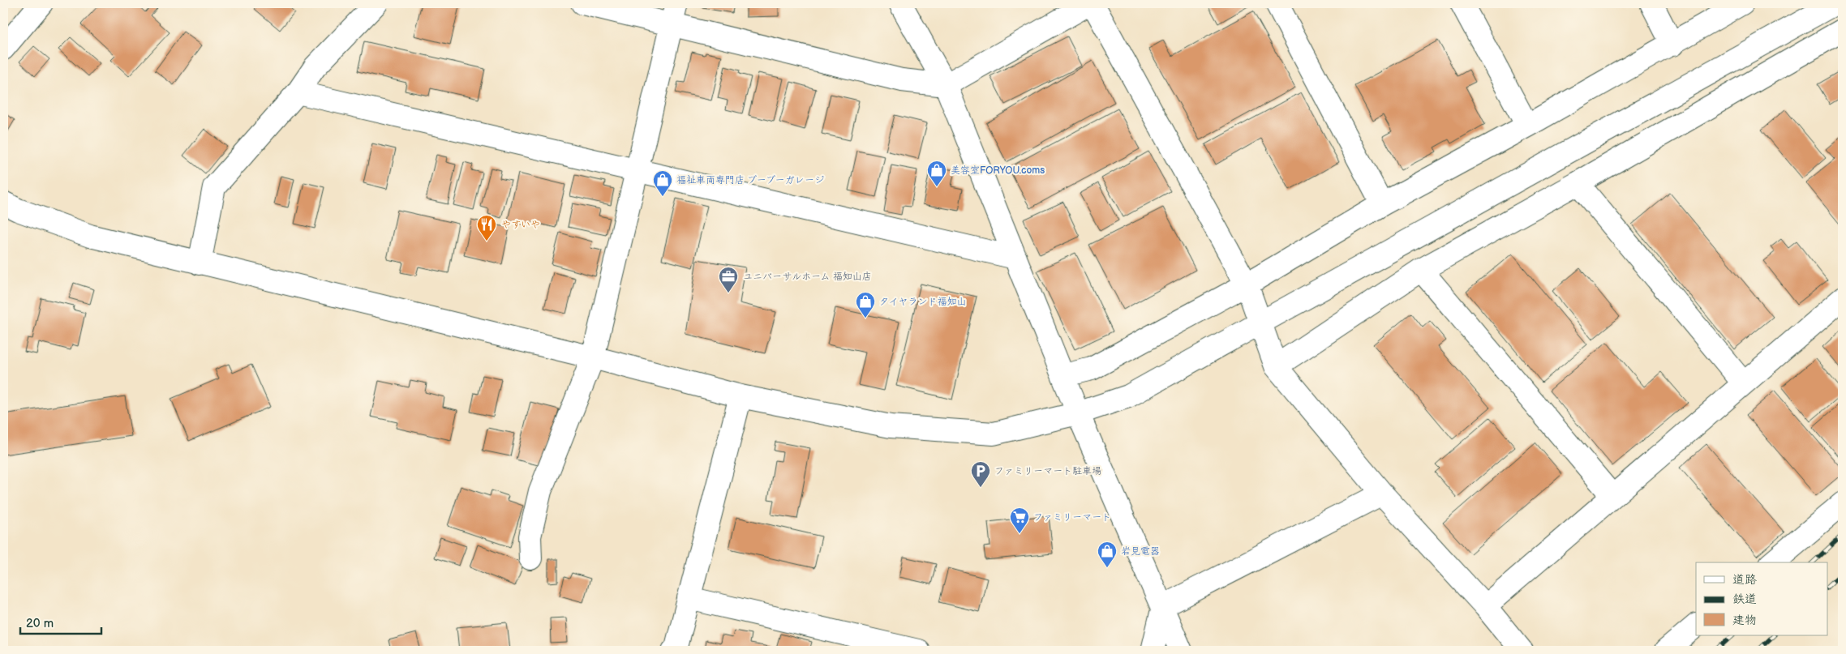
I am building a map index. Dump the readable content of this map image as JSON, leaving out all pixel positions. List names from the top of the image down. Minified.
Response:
{"places":{"shop":["美容室FORYOU.coms","福祉車両専門店 ブーブーガレージ","タイヤランド福知山","岩見電器"],"restaurant":["やすいや"],"office":["ユニバーサルホーム 福知山店"],"parking":["ファミリーマート駐車場"],"supermarket":["ファミリーマート"]},"legend":["道路","鉄道","建物"],"scale_bar":"20 m"}
